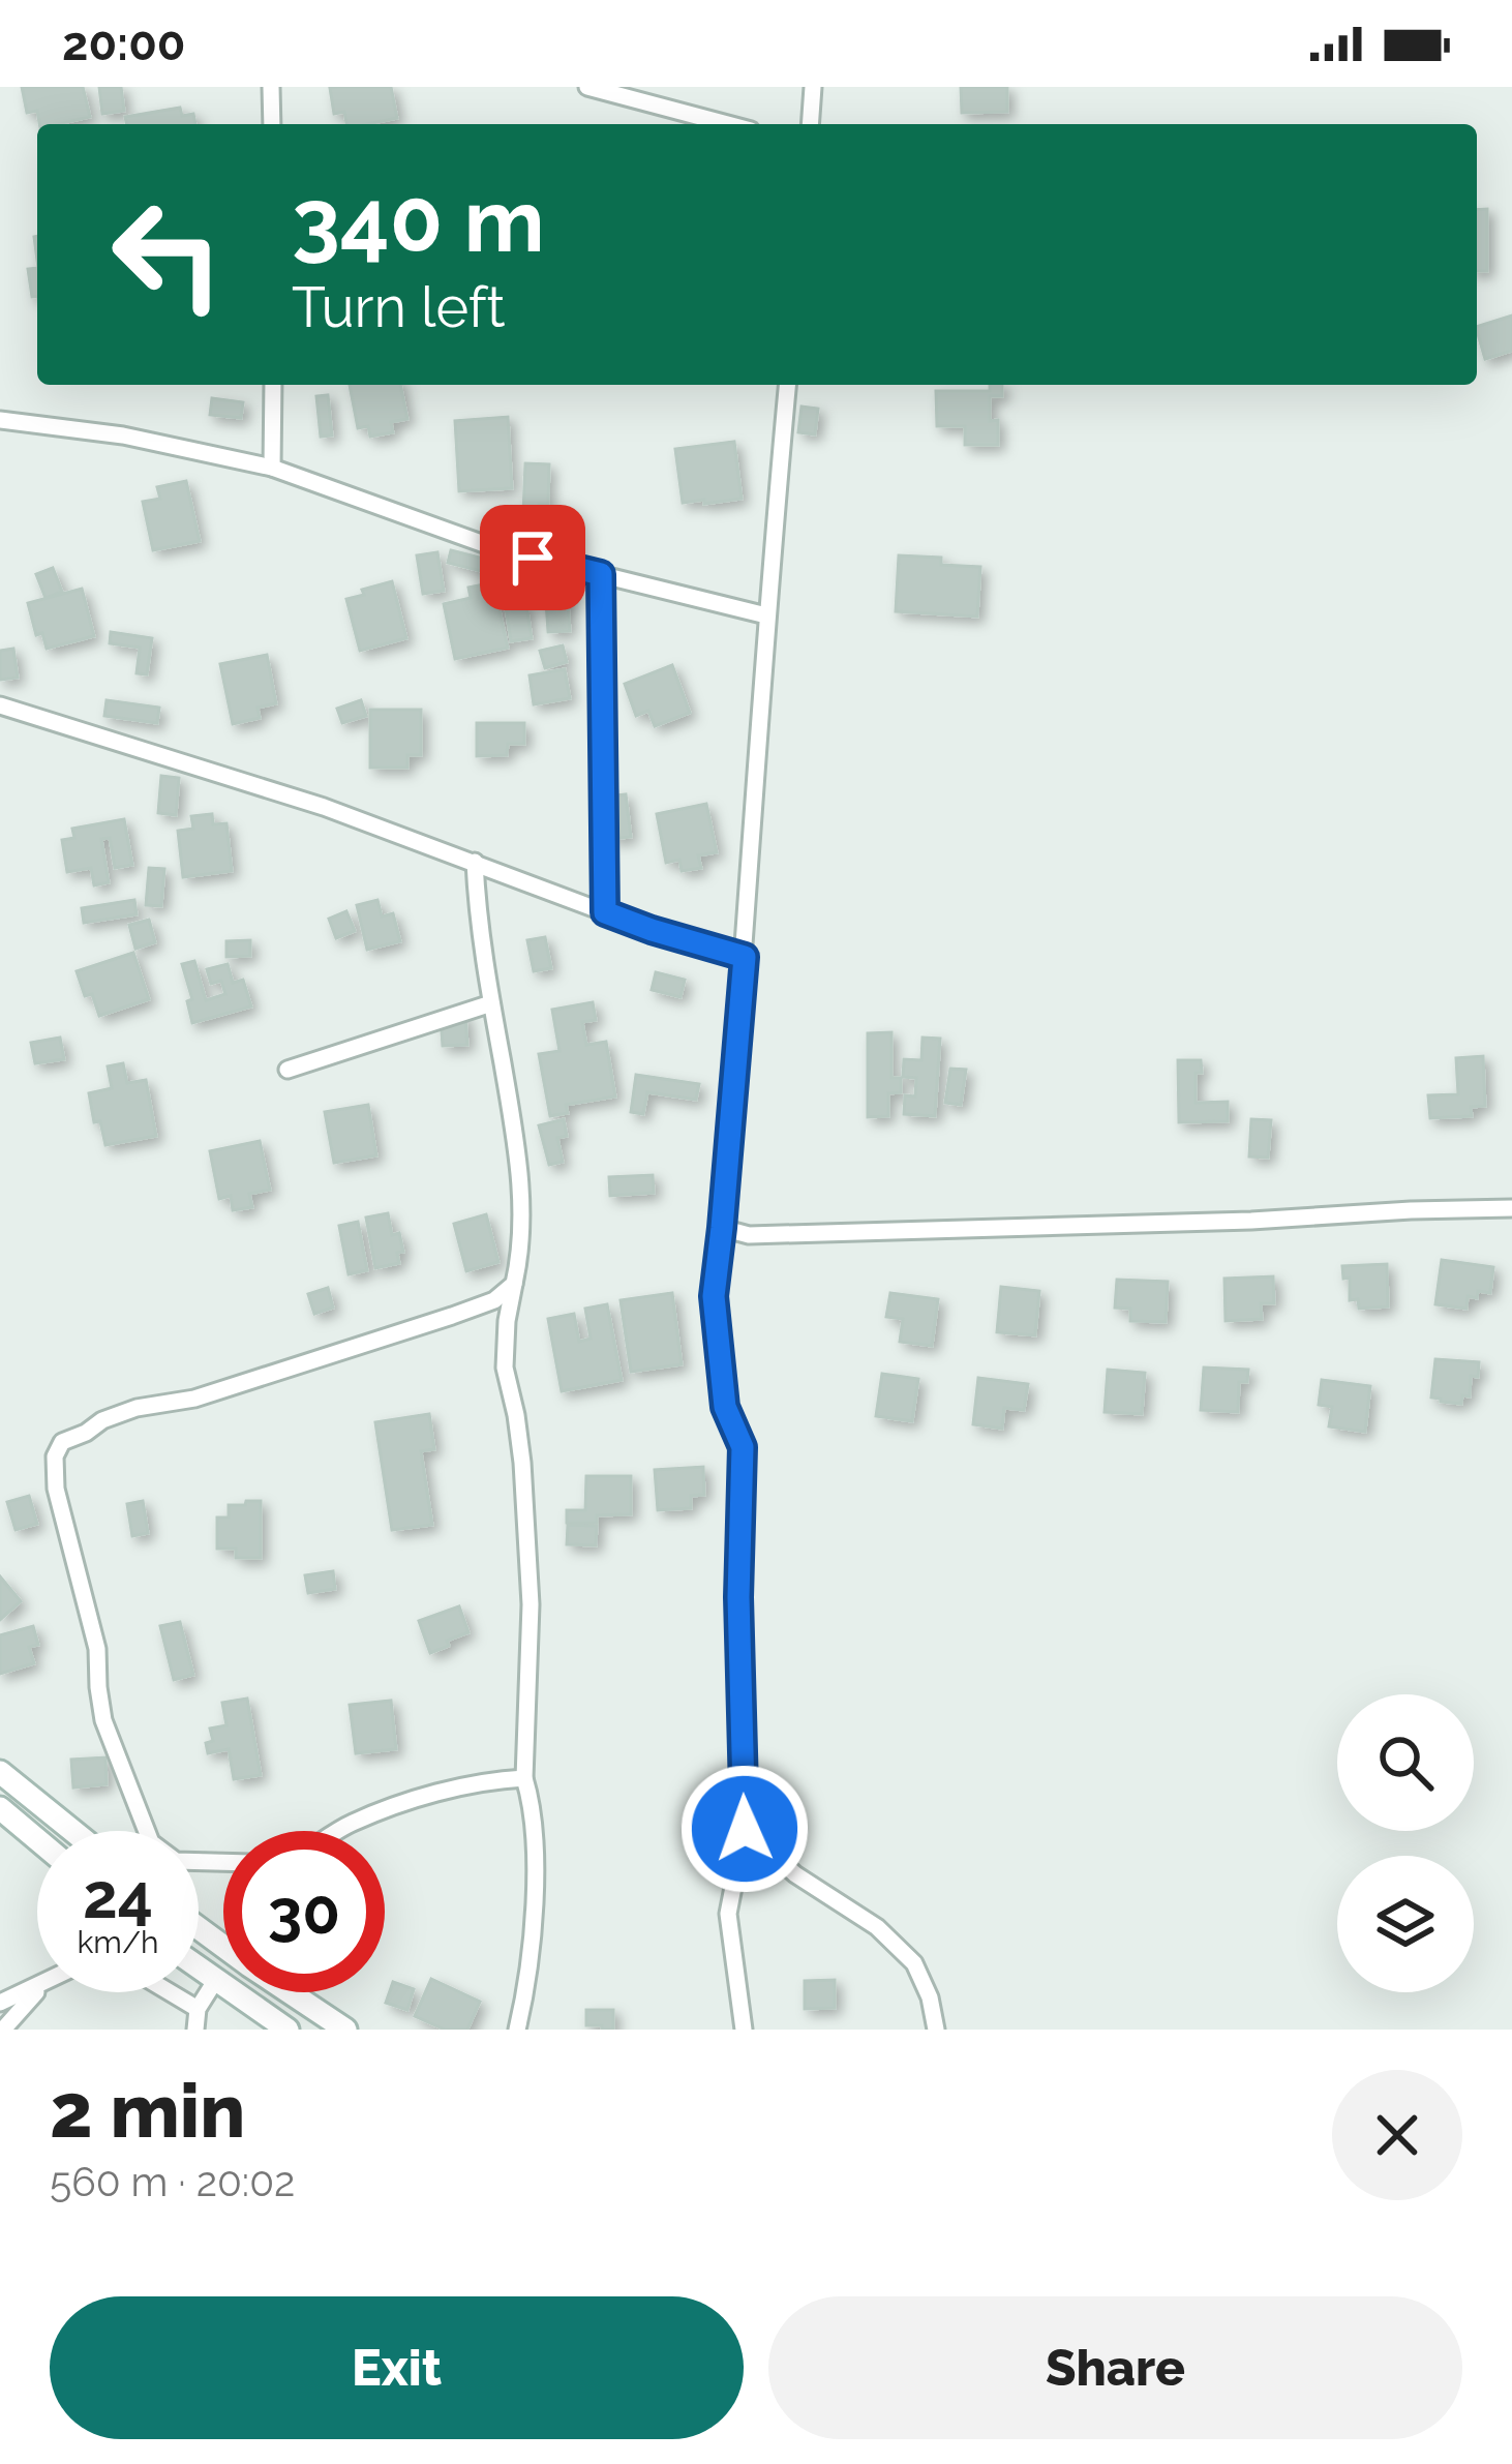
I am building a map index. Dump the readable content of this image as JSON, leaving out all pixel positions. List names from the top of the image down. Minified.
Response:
{"page":{"status":"20:00","turn":["340 m","Turn left"],"speed":"24 km/h","limit":"30","heading":["2 min","560 m · 20:02"],"buttons":["Exit","Share"]}}
